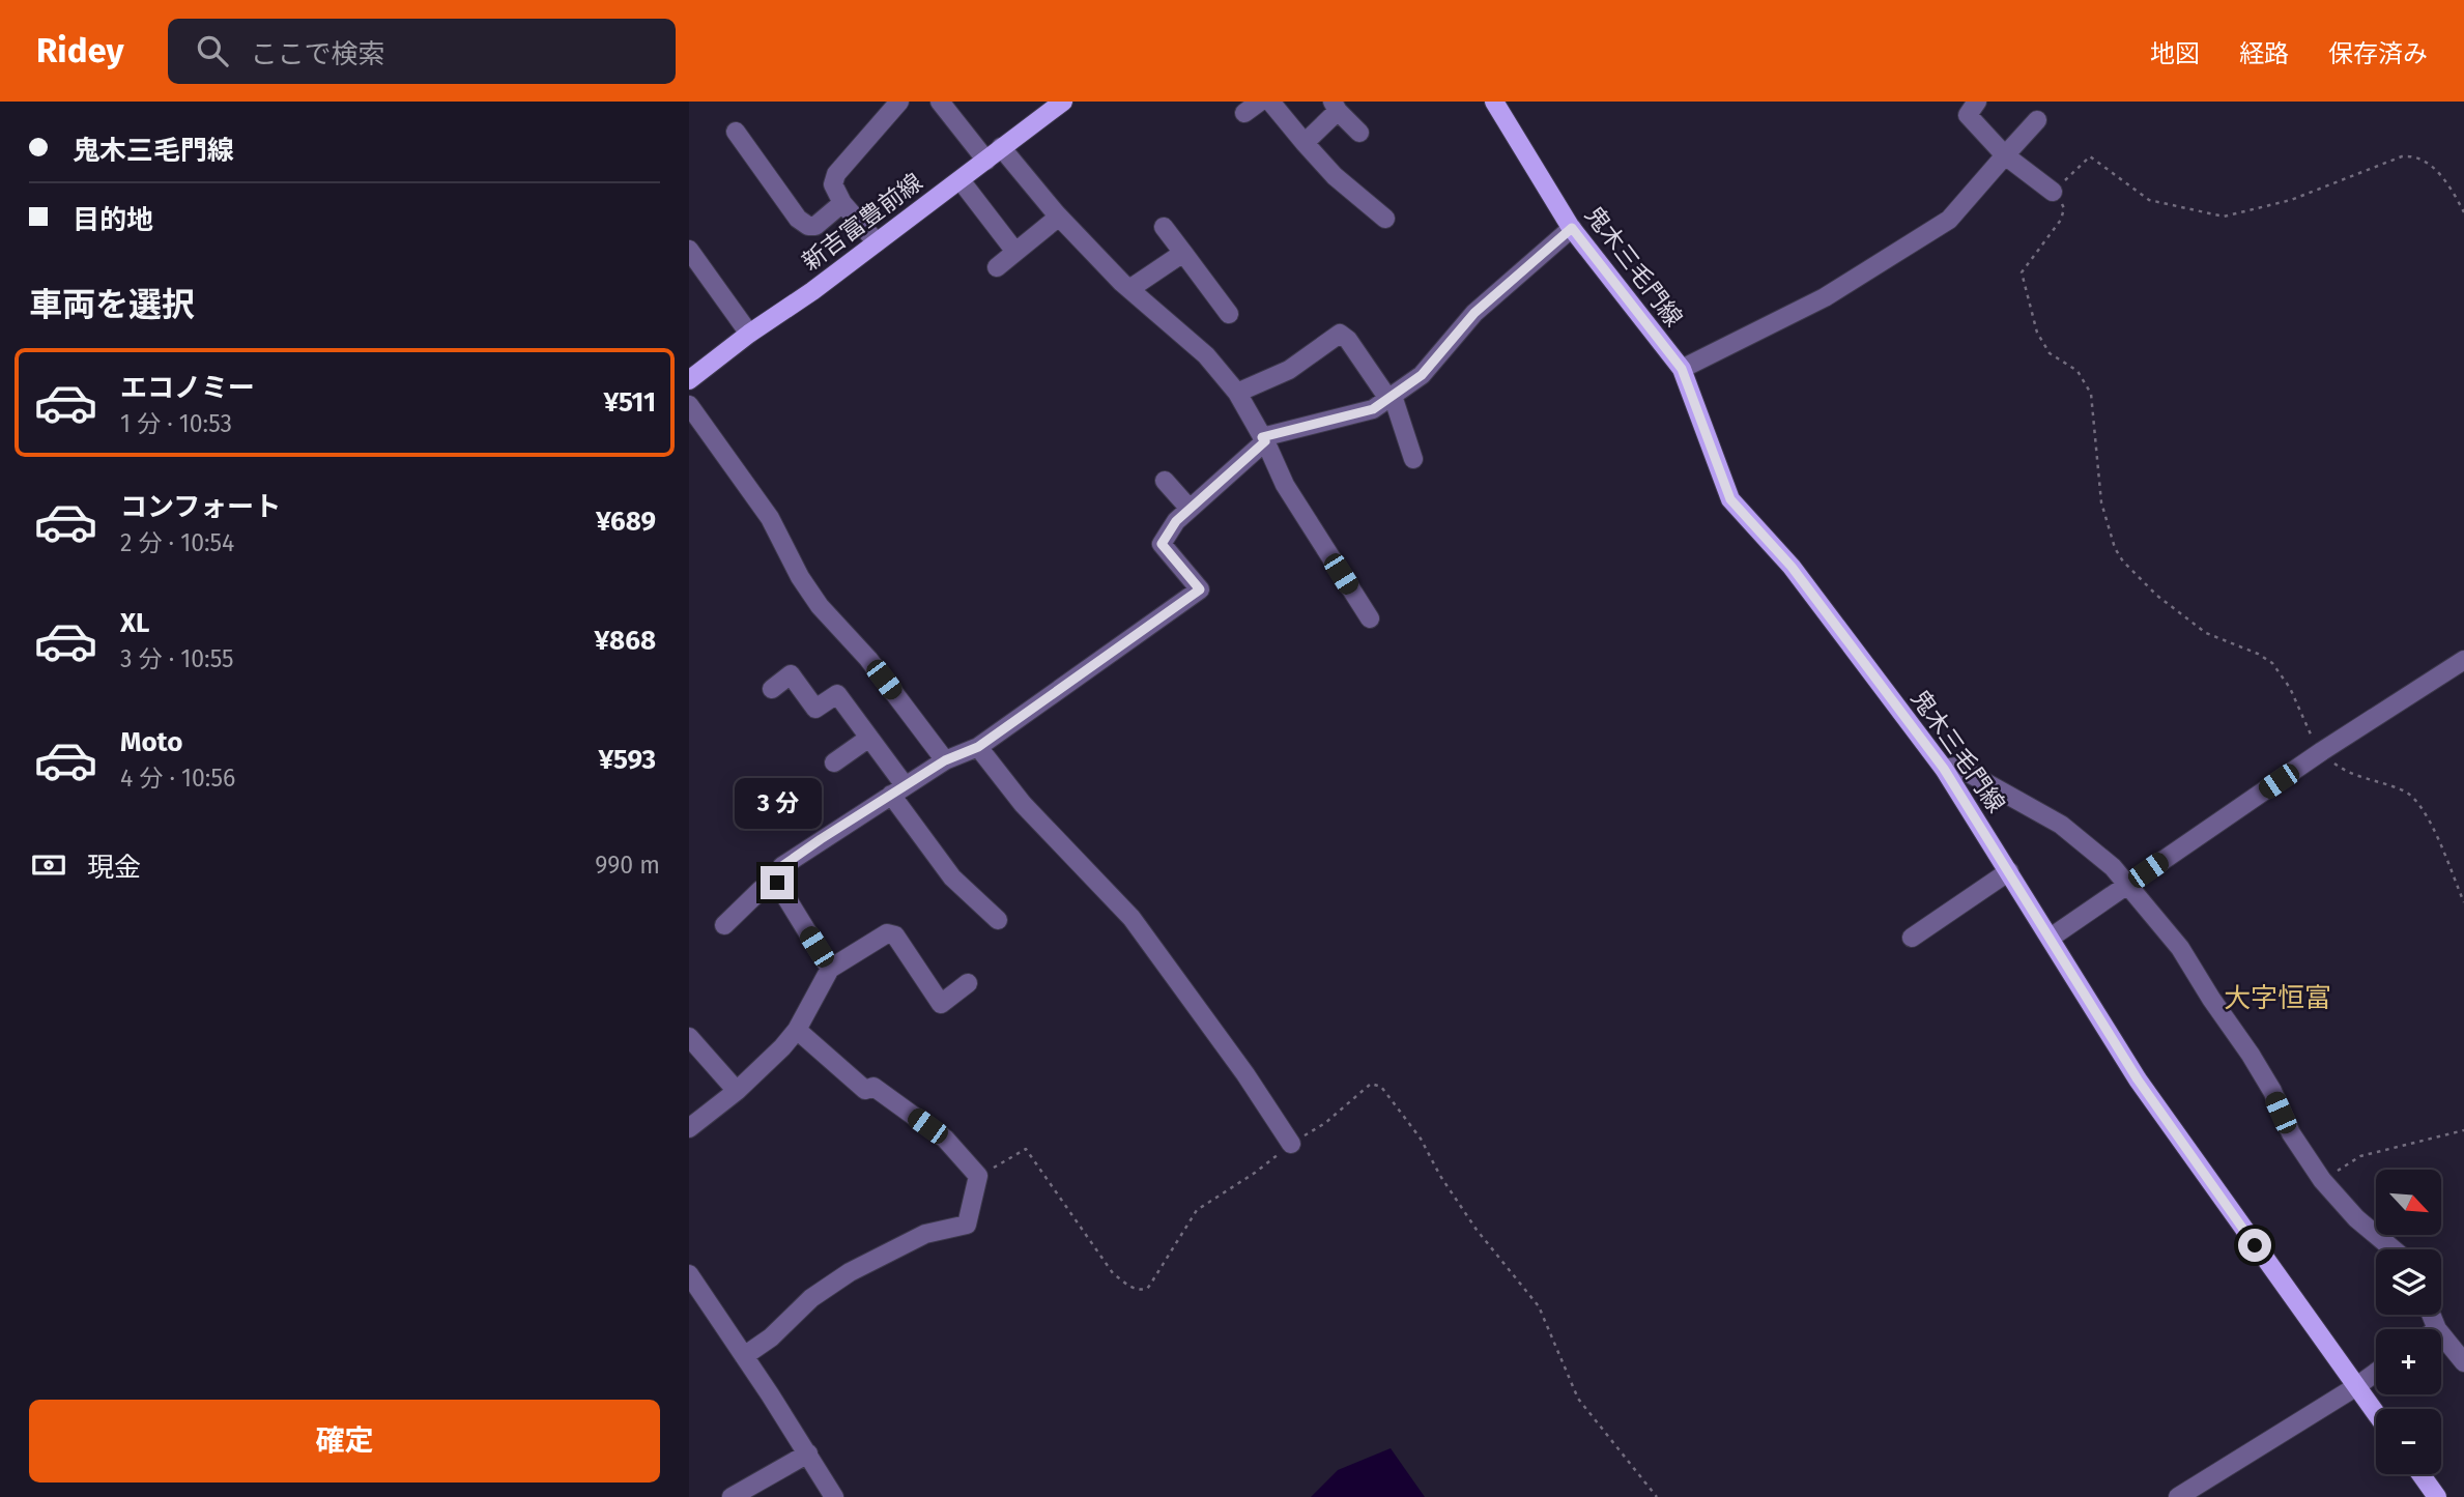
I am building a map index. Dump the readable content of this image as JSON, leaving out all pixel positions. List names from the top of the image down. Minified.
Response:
{"streets":{"main road":["新吉富豊前線","鬼木三毛門線"]},"districts":["大字恒富"],"north":"bottom right","page":{"header":"Ridey","search":"ここで検索","nav":["地図","経路","保存済み"],"banner":["鬼木三毛門線","目的地"],"heading":"車両を選択","list":[{"name":"エコノミー","note":"1 分 · 10:53","value":"¥511"},{"name":"コンフォート","note":"2 分 · 10:54","value":"¥689"},{"name":"XL","note":"3 分 · 10:55","value":"¥868"},{"name":"Moto","note":"4 分 · 10:56","value":"¥593"}],"bubble":"3 分","pay":["現金","990 m"],"map_buttons":["+","−"],"buttons":"確定"}}
